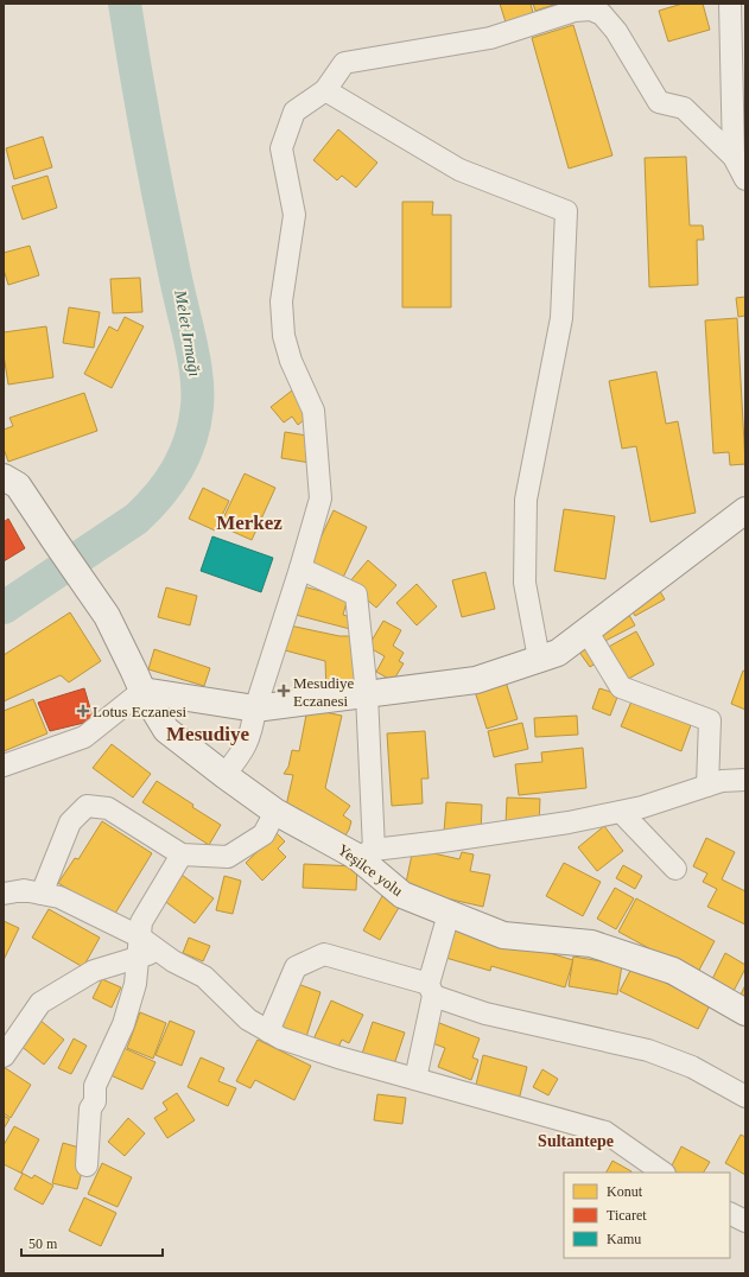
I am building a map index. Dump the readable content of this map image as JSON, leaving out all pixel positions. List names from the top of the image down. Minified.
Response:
{"streets":{"main road":["Yeşilce yolu"]},"districts":["Merkez","Mesudiye","Sultantepe"],"water":["Melet Irmağı"],"places":{"health":["Mesudiye Eczanesi","Lotus Eczanesi"]},"legend":["Konut","Ticaret","Kamu"],"scale_bar":"50 m"}
